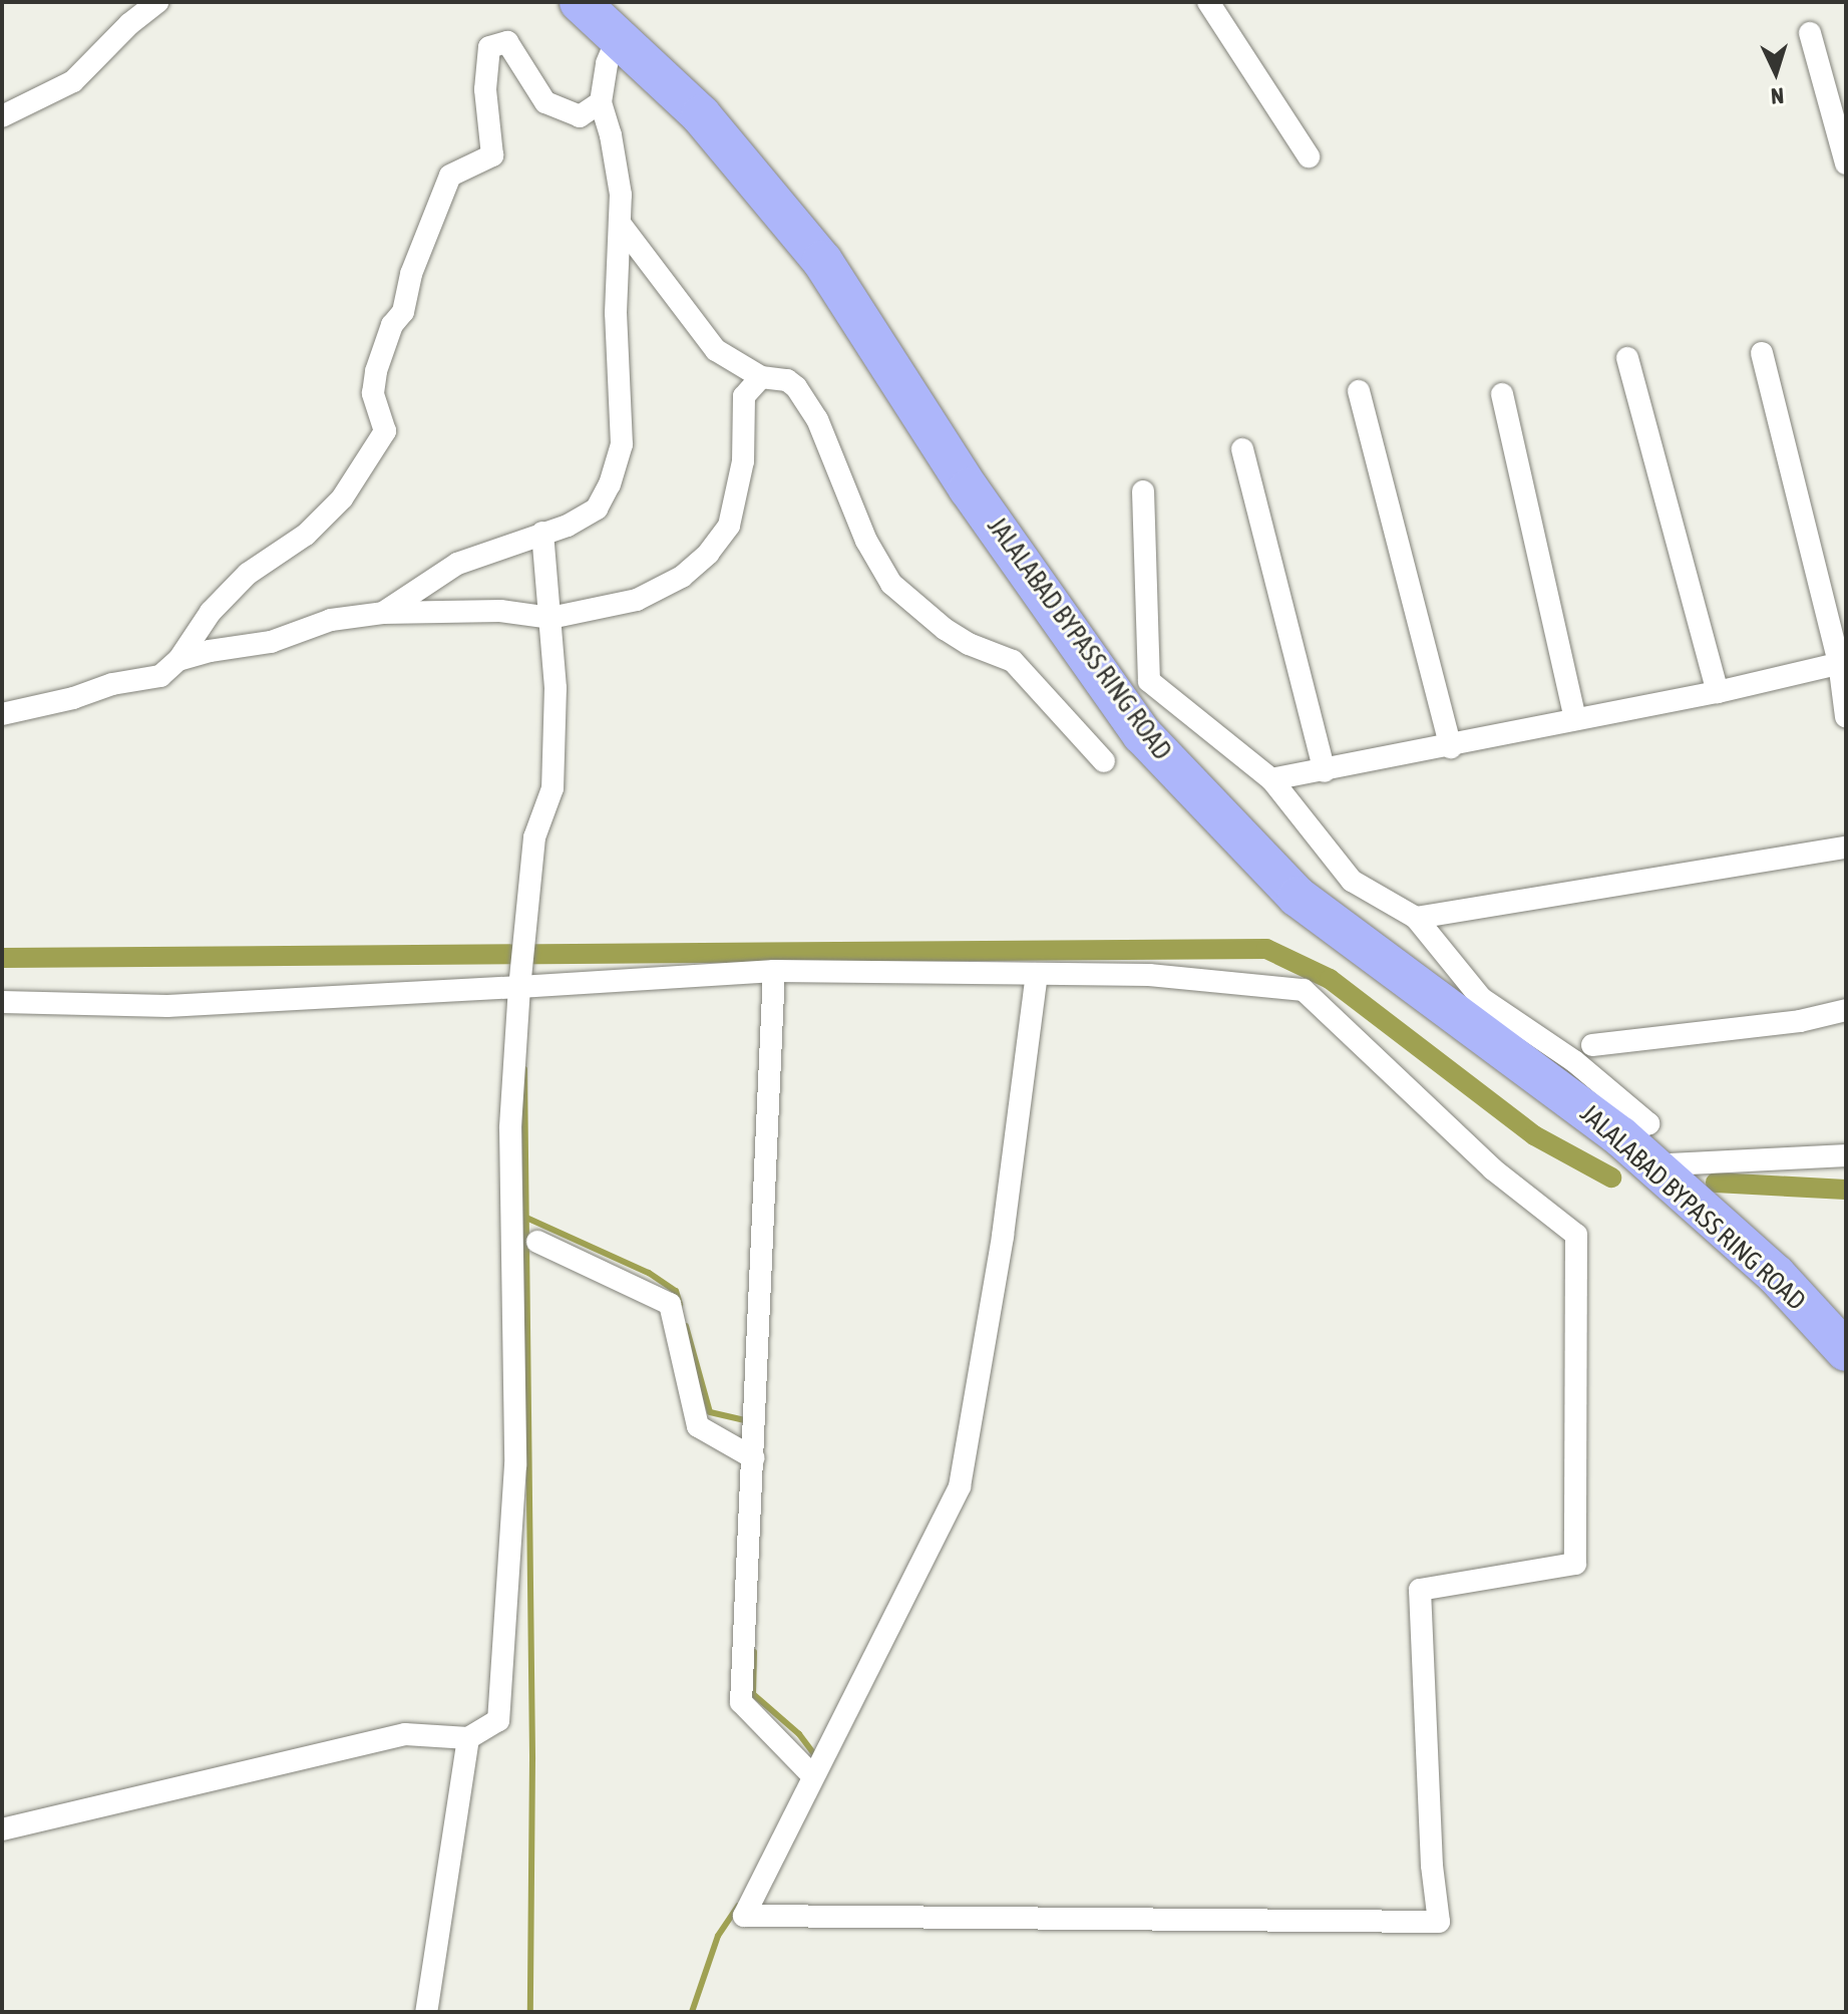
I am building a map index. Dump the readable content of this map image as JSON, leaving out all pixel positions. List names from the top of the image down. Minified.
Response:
{"streets":{"highway":["JALALABAD BYPASS RING ROAD"]},"north":"bottom"}
